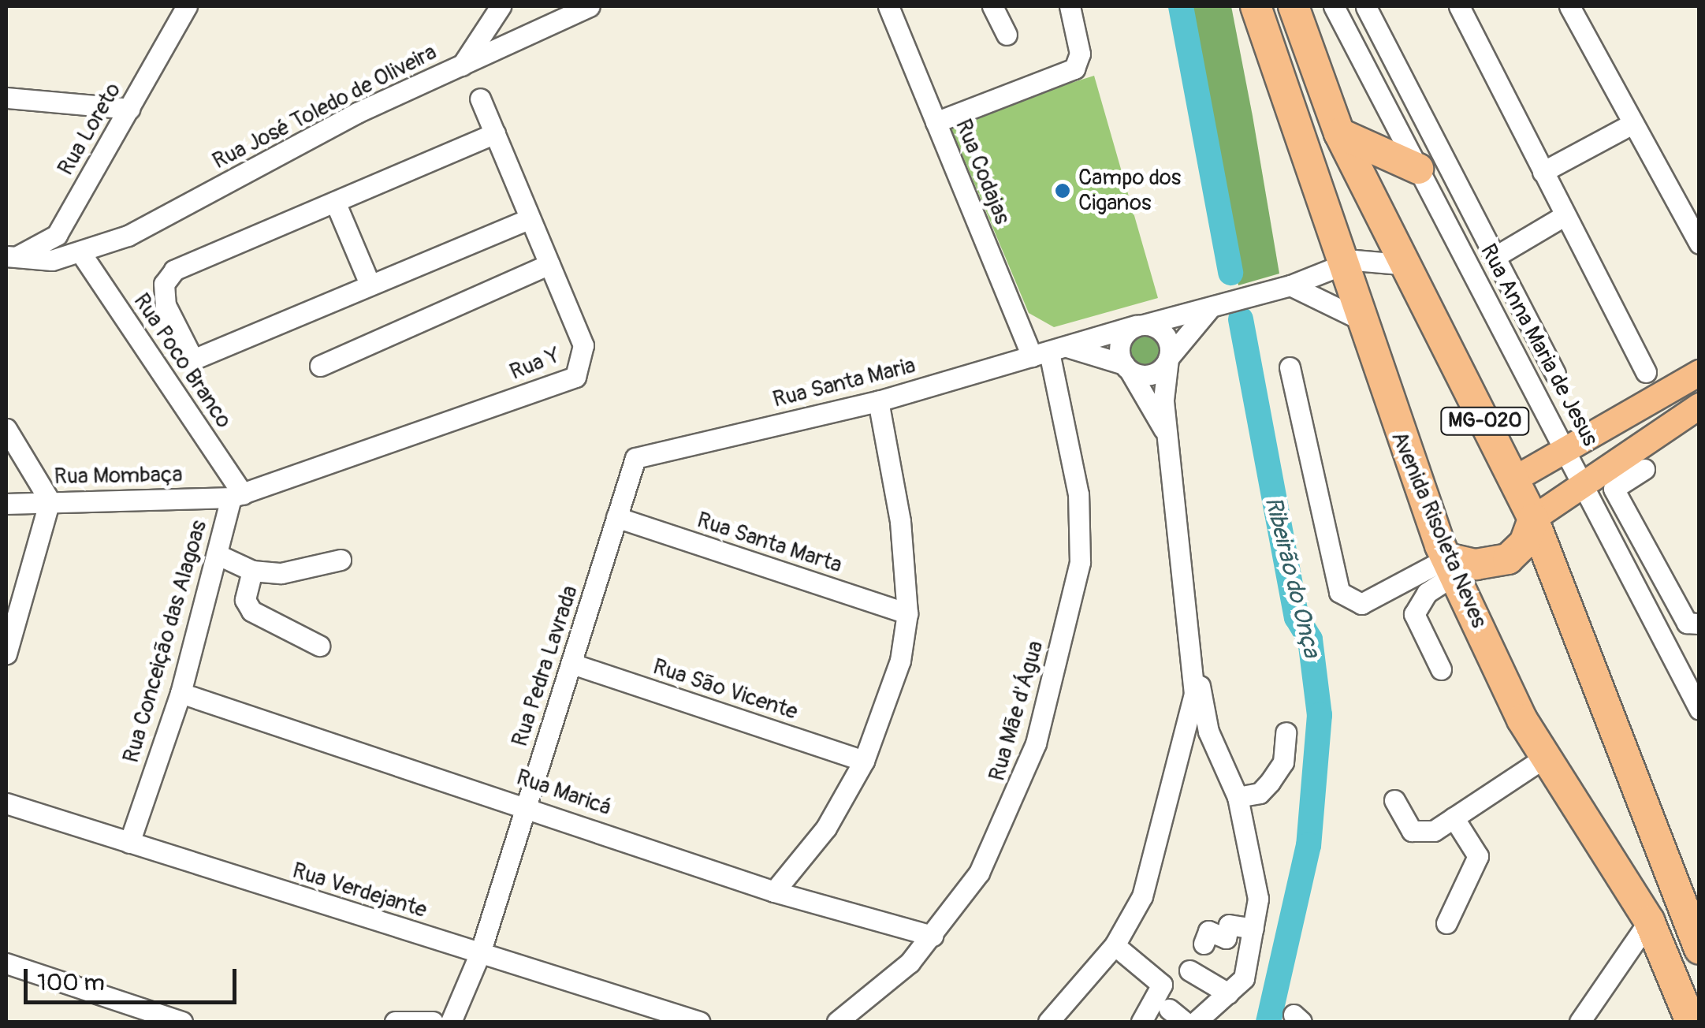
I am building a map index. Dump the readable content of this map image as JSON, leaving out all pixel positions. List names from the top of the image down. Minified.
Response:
{"streets":{"highway":["MG-020","Avenida Risoleta Neves"],"street":["Rua José Toledo de Oliveira","Rua Loreto","Rua Codajas","Rua Anna Maria de Jesus","Rua Poco Branco","Rua Y","Rua Santa Maria","Rua Mombaça","Rua Santa Marta","Rua Conceição das Alagoas","Rua Pedra Lavrada","Rua São Vicente","Rua Mãe d'Água","Rua Maricá","Rua Verdejante"]},"crossings":[["Rua José Toledo de Oliveira","Rua Poco Branco"],["Rua Codajas","Rua Santa Maria"],["Rua Codajas","Rua Mãe d'Água"],["Rua Poco Branco","Rua Y"],["Rua Poco Branco","Rua Mombaça"],["Rua Poco Branco","Rua Conceição das Alagoas"],["Rua Y","Rua Mombaça"],["Rua Y","Rua Conceição das Alagoas"],["Rua Santa Maria","MG-020"],["Rua Santa Maria","Avenida Risoleta Neves"],["Rua Santa Maria","Rua Pedra Lavrada"],["Rua Santa Maria","Rua Mãe d'Água"],["Rua Mombaça","Rua Conceição das Alagoas"],["Rua Santa Marta","Rua Pedra Lavrada"],["Rua Conceição das Alagoas","Rua Maricá"],["Rua Conceição das Alagoas","Rua Verdejante"],["Rua Pedra Lavrada","Rua São Vicente"],["Rua Pedra Lavrada","Rua Maricá"],["Rua Pedra Lavrada","Rua Verdejante"],["Rua Mãe d'Água","Rua Maricá"]],"water":["Ribeirão do Onça"],"places":["Campo dos Ciganos"],"scale_bar":"100 m"}
